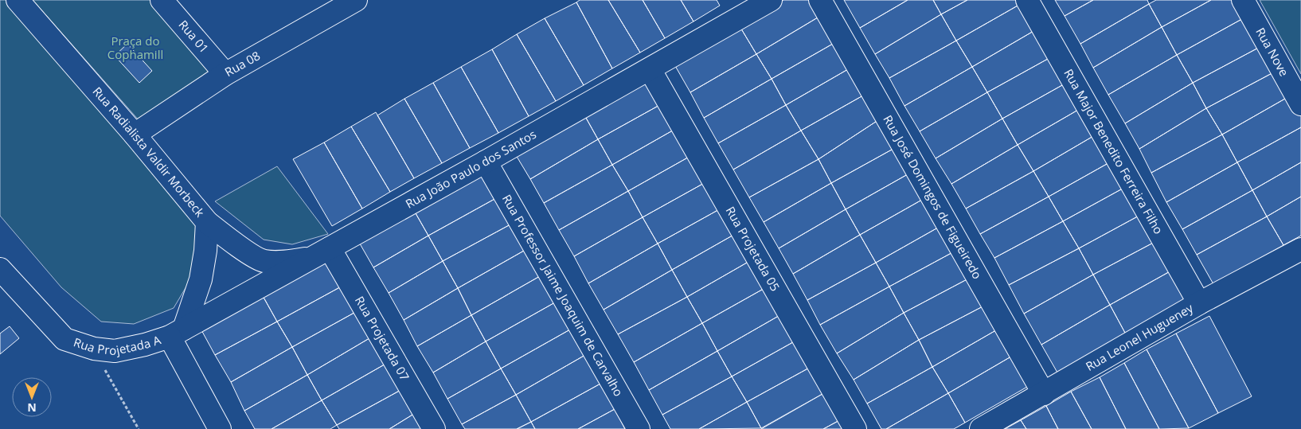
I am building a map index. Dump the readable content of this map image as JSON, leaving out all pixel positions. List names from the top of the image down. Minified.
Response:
{"streets":{"street":["Rua 01","Rua Nove","Rua 08","Rua Major Benedito Ferreira Filho","Rua Radialista Valdir Morbeck","Rua João Paulo dos Santos","Rua José Domingos de Figueiredo","Rua Projetada 05","Rua Professor Jaime Joaquim de Carvalho","Rua Leonel Hugueney","Rua Projetada A","Rua Projetada 07"]},"crossings":[["Rua 01","Rua 08"],["Rua 08","Rua Radialista Valdir Morbeck"],["Rua Major Benedito Ferreira Filho","Rua Leonel Hugueney"],["Rua Radialista Valdir Morbeck","Rua João Paulo dos Santos"],["Rua Radialista Valdir Morbeck","Rua Projetada A"],["Rua João Paulo dos Santos","Rua Projetada 05"],["Rua João Paulo dos Santos","Rua Professor Jaime Joaquim de Carvalho"],["Rua João Paulo dos Santos","Rua Projetada A"],["Rua João Paulo dos Santos","Rua Projetada 07"],["Rua José Domingos de Figueiredo","Rua Leonel Hugueney"]],"parks":["Praça do Cophamill"],"north":"bottom"}
